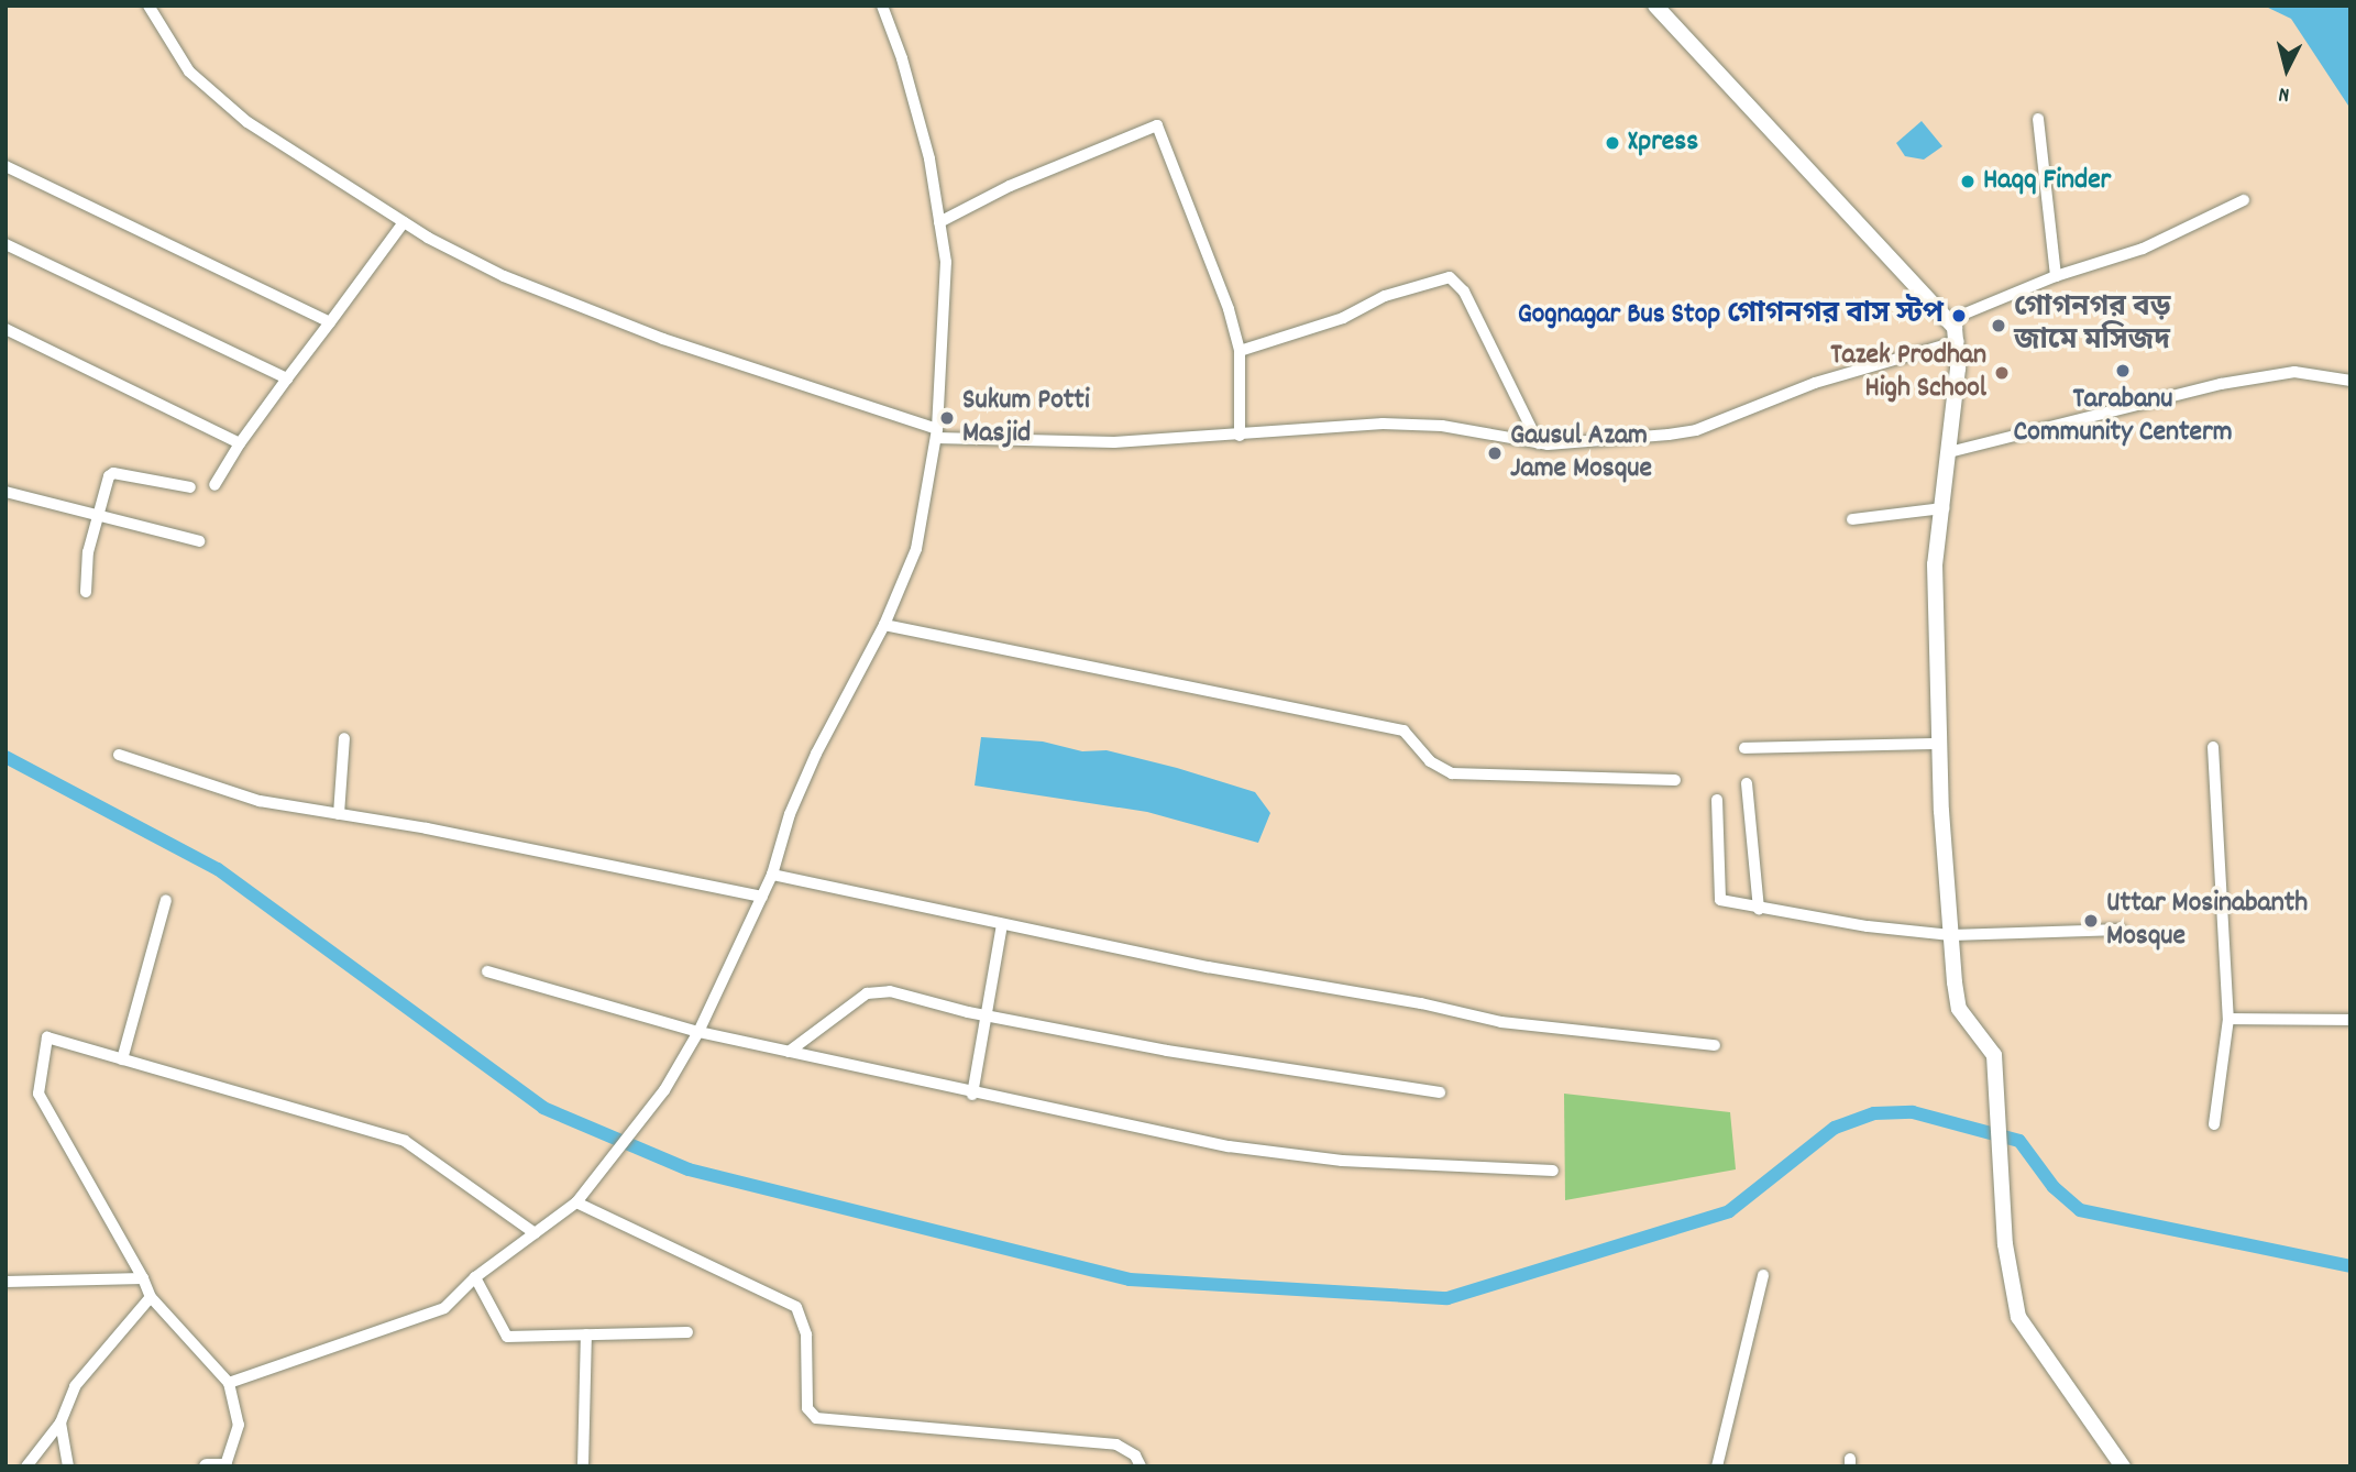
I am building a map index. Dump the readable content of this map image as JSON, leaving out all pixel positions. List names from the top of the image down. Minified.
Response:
{"places":["Xpress","Haqq Finder","Gognagar Bus Stop গোগনগর বাস স্টপ","গোগনগর বড় জামে মসিজদ","Tarabanu Community Centerm","Tazek Prodhan High School","Sukum Potti Masjid","Gausul Azam Jame Mosque","Uttar Mosinabanth Mosque"],"north":"bottom"}
